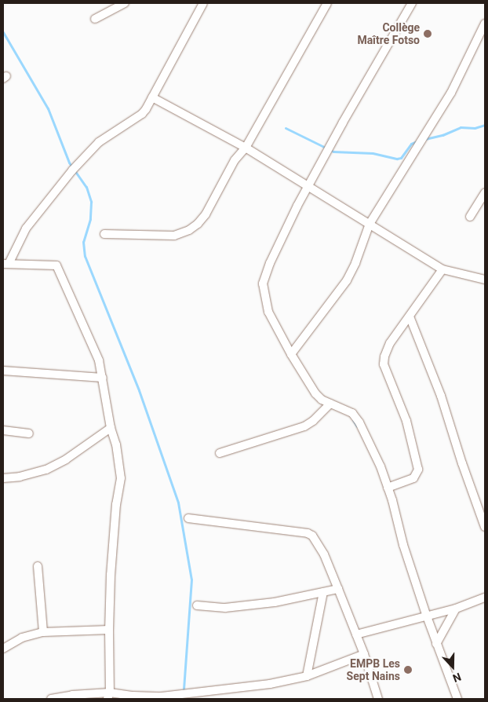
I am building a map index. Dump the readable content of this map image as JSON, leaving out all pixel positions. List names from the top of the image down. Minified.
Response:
{"places":["Collège Maître Fotso","EMPB Les Sept Nains"],"north":"bottom"}
